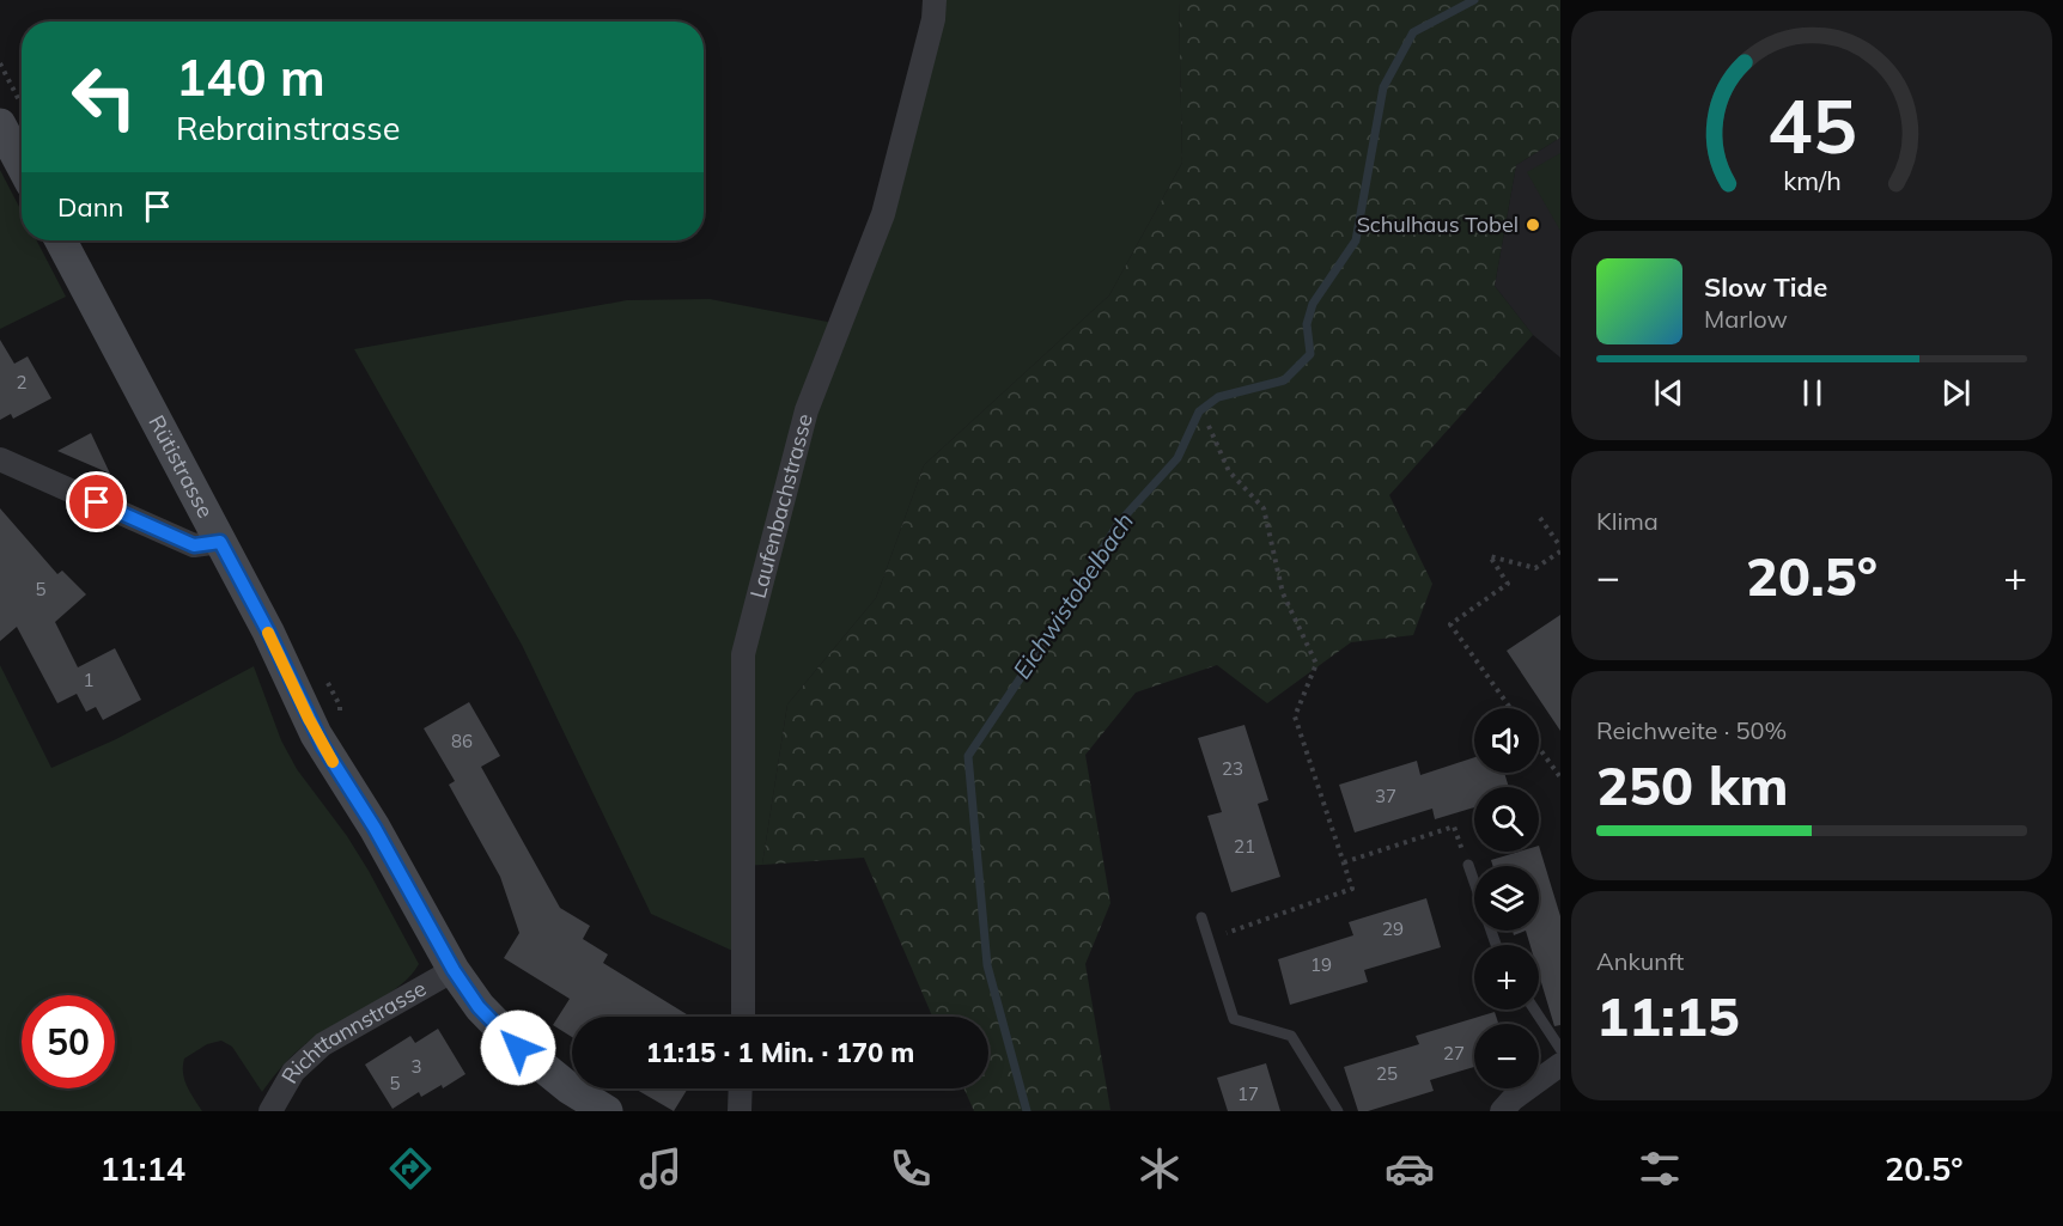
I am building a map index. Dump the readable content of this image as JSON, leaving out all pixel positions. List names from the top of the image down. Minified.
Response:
{"streets":{"main road":["Rütistrasse"],"street":["Laufenbachstrasse","Richttannstrasse"]},"crossings":[["Rütistrasse","Richttannstrasse"]],"water":["Eichwistobelbach"],"places":["Schulhaus Tobel"],"house_numbers":["2","5","1","86","23","37","21","29","19","27","3","25","5","17"],"page":{"turn":["140 m","Rebrainstrasse"],"then":"Dann","song":["Slow Tide","Marlow"],"tile":["Klima",["Reichweite · 50%","250 km"],["Ankunft","11:15"]],"heat":["−","20.5°","+"],"map_buttons":["+","−"],"limit":"50","trip":"11:15 · 1 Min. · 170 m","tabs":["11:14","20.5°"],"gauge":["45","km/h"]}}
